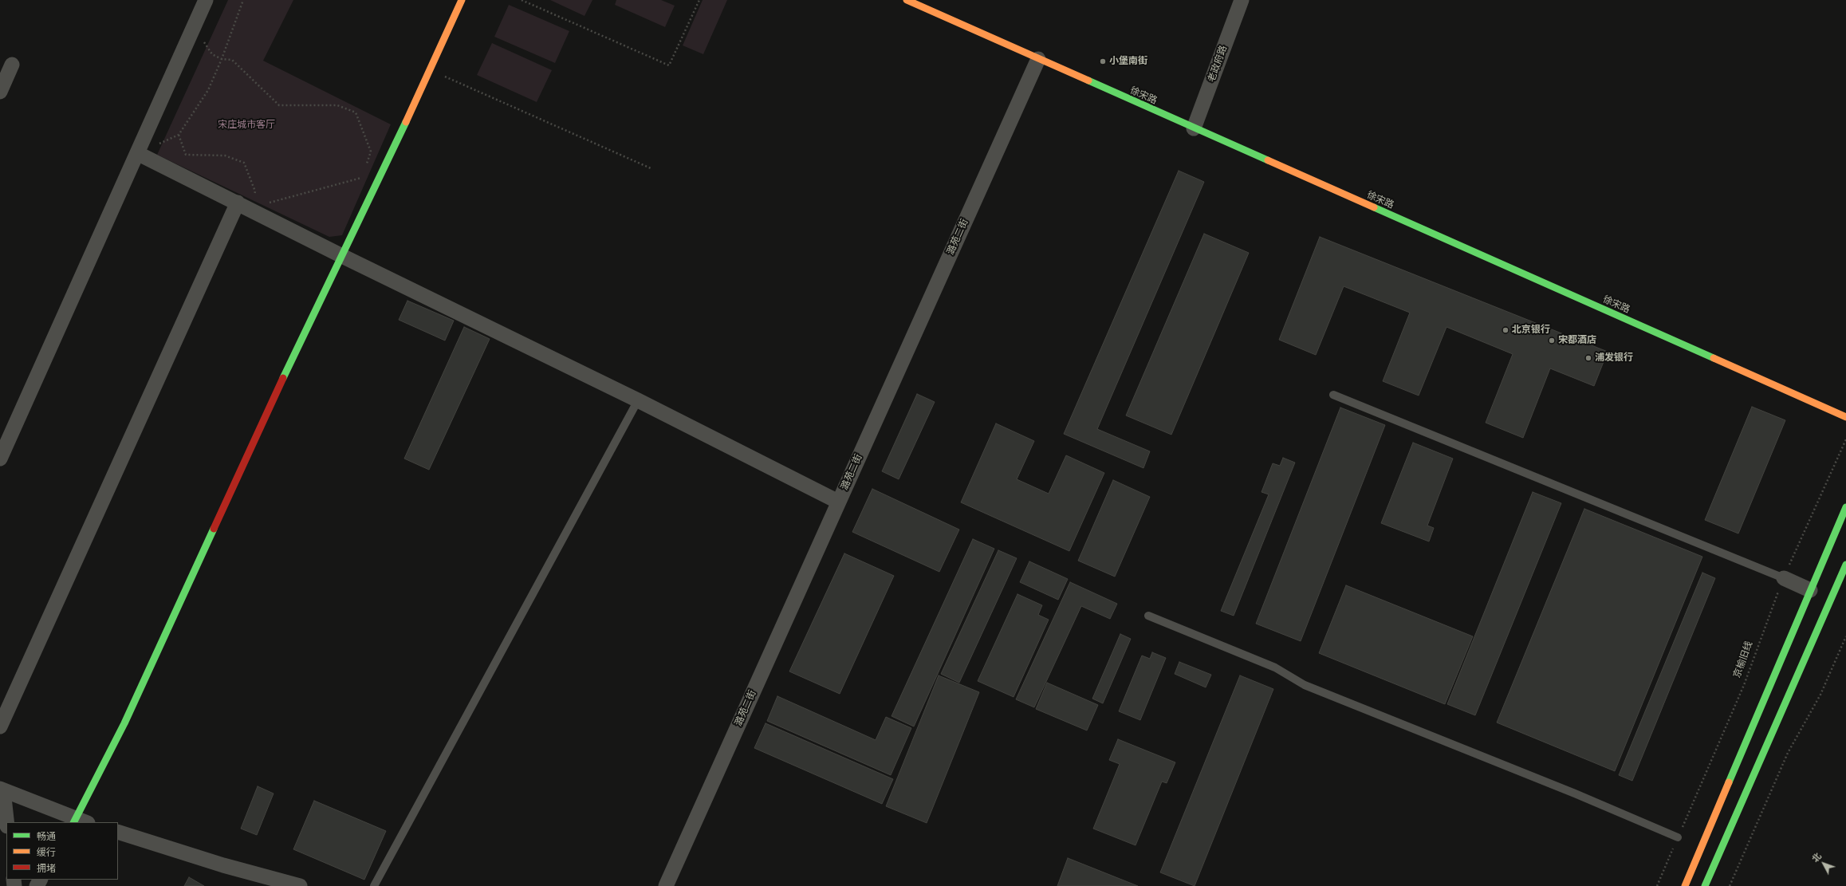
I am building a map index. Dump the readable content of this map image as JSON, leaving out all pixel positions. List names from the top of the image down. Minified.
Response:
{"streets":{"street":["老政府路","徐宋路","潞苑二街"],"path":["京榆旧线"]},"crossings":[["老政府路","徐宋路"],["徐宋路","潞苑二街"]],"parks":["宋庄城市客厅"],"places":["小堡南街","北京银行","宋都酒店","浦发银行"],"legend":["畅通","缓行","拥堵"],"north":"top left"}
